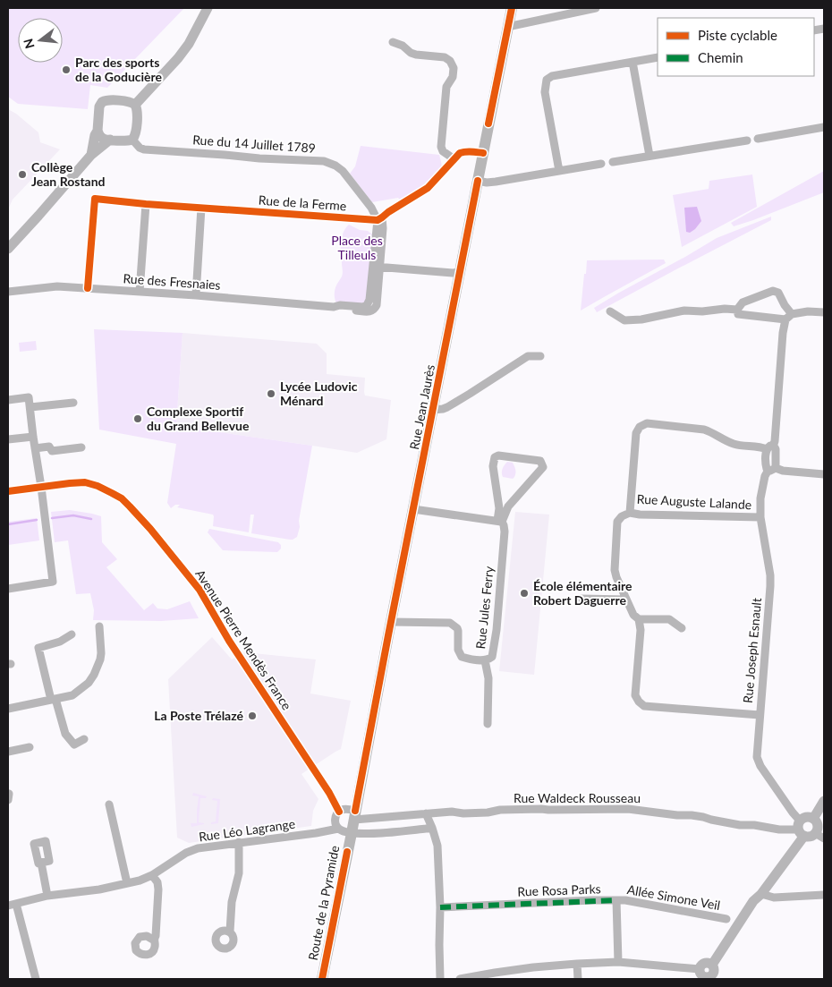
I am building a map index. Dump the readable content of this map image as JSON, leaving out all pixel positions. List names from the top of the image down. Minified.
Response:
{"streets":{"main road":["Rue Jean Jaurès","Route de la Pyramide"],"street":["Rue du 14 Juillet 1789","Rue de la Ferme","Rue des Fresnaies","Rue Auguste Lalande","Rue Jules Ferry","Avenue Pierre Mendès France","Rue Joseph Esnault","Rue Waldeck Rousseau","Rue Léo Lagrange","Rue Rosa Parks","Allée Simone Veil"]},"crossings":[["Rue du 14 Juillet 1789","Rue de la Ferme"],["Rue de la Ferme","Rue des Fresnaies"],["Rue Jean Jaurès","Rue Jules Ferry"],["Rue Jean Jaurès","Avenue Pierre Mendès France"],["Rue Jean Jaurès","Rue Waldeck Rousseau"],["Rue Jean Jaurès","Rue Léo Lagrange"],["Rue Jean Jaurès","Route de la Pyramide"],["Rue Auguste Lalande","Rue Joseph Esnault"],["Avenue Pierre Mendès France","Rue Waldeck Rousseau"],["Avenue Pierre Mendès France","Rue Léo Lagrange"],["Avenue Pierre Mendès France","Route de la Pyramide"],["Rue Joseph Esnault","Rue Waldeck Rousseau"],["Rue Waldeck Rousseau","Rue Léo Lagrange"],["Rue Waldeck Rousseau","Route de la Pyramide"],["Rue Léo Lagrange","Route de la Pyramide"],["Rue Rosa Parks","Allée Simone Veil"]],"parks":["Place des Tilleuls"],"places":["Parc des sports de la Goducière","Collège Jean Rostand","Lycée Ludovic Ménard","Complexe Sportif du Grand Bellevue","École élémentaire Robert Daguerre","La Poste Trélazé"],"legend":["Piste cyclable","Chemin"],"north":"left"}
